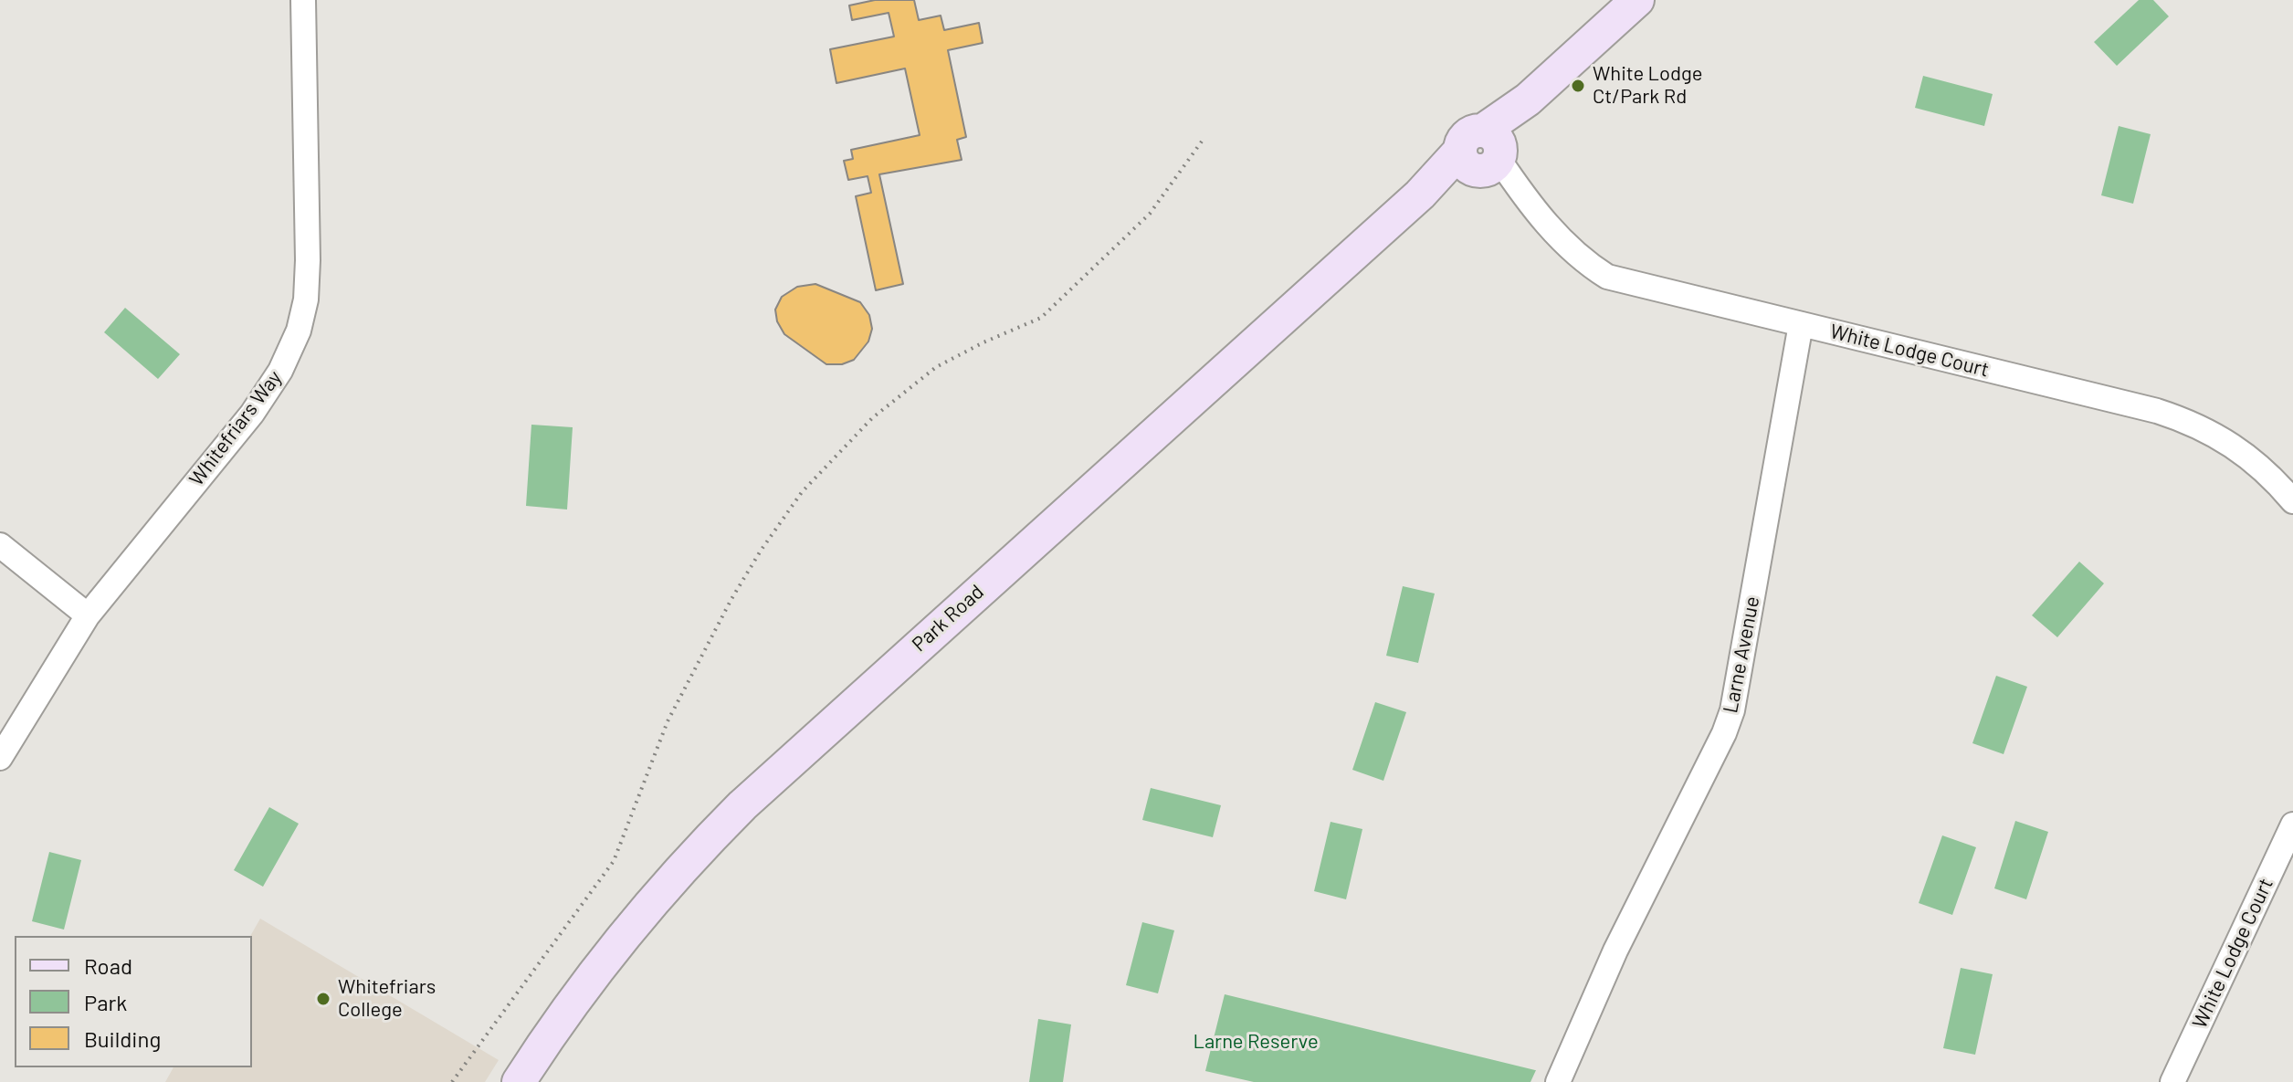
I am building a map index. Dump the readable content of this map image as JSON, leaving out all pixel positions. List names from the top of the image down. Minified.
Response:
{"streets":{"street":["White Lodge Court","Whitefriars Way","Park Road","Larne Avenue"]},"crossings":[["White Lodge Court","Park Road"],["White Lodge Court","Larne Avenue"]],"parks":["Larne Reserve"],"places":["White Lodge Ct/Park Rd","Whitefriars College"],"legend":["Road","Park","Building"]}
